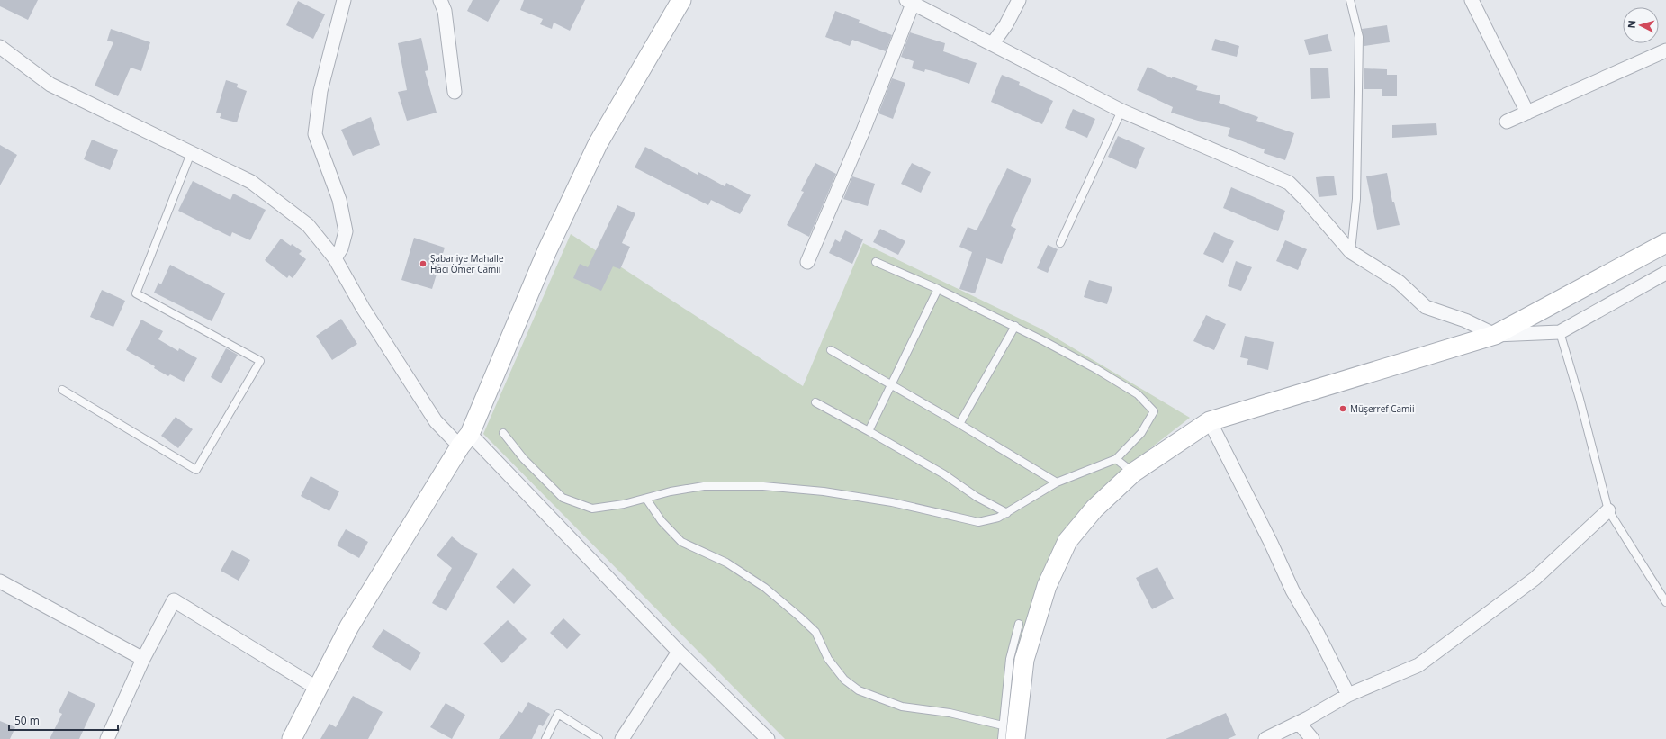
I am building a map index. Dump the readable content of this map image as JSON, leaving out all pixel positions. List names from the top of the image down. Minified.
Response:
{"places":["Şabaniye Mahalle Hacı Ömer Camii","Müşerref Camii"],"scale_bar":"50 m","north":"left"}
